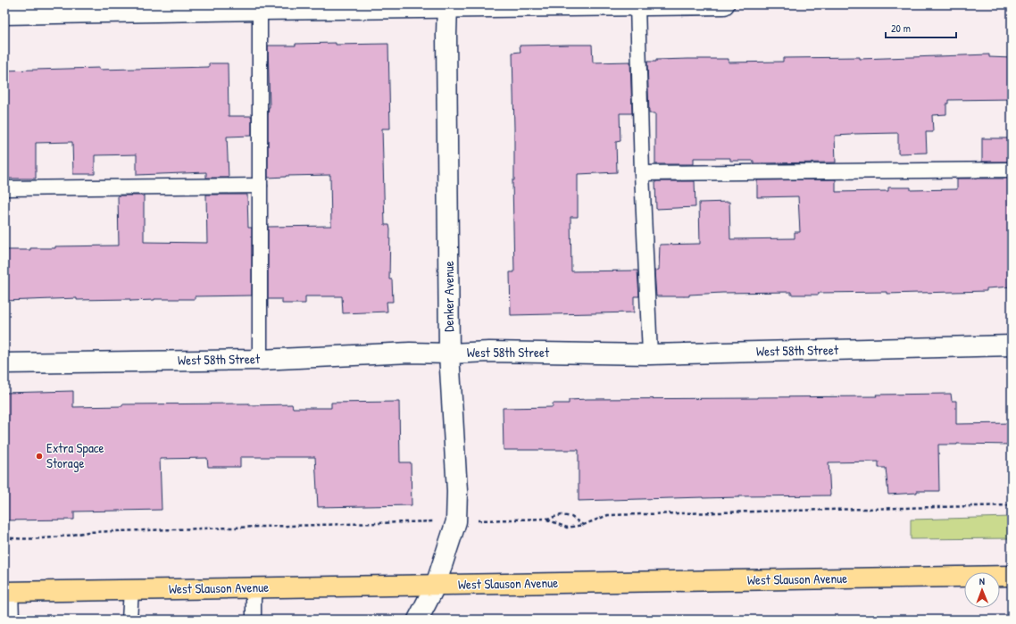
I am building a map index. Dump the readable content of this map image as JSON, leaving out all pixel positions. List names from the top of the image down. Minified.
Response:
{"streets":{"main road":["West Slauson Avenue"],"street":["Denker Avenue","West 58th Street"]},"crossings":[["Denker Avenue","West 58th Street"],["Denker Avenue","West Slauson Avenue"]],"places":["Extra Space Storage"],"scale_bar":"20 m","north":"top"}
